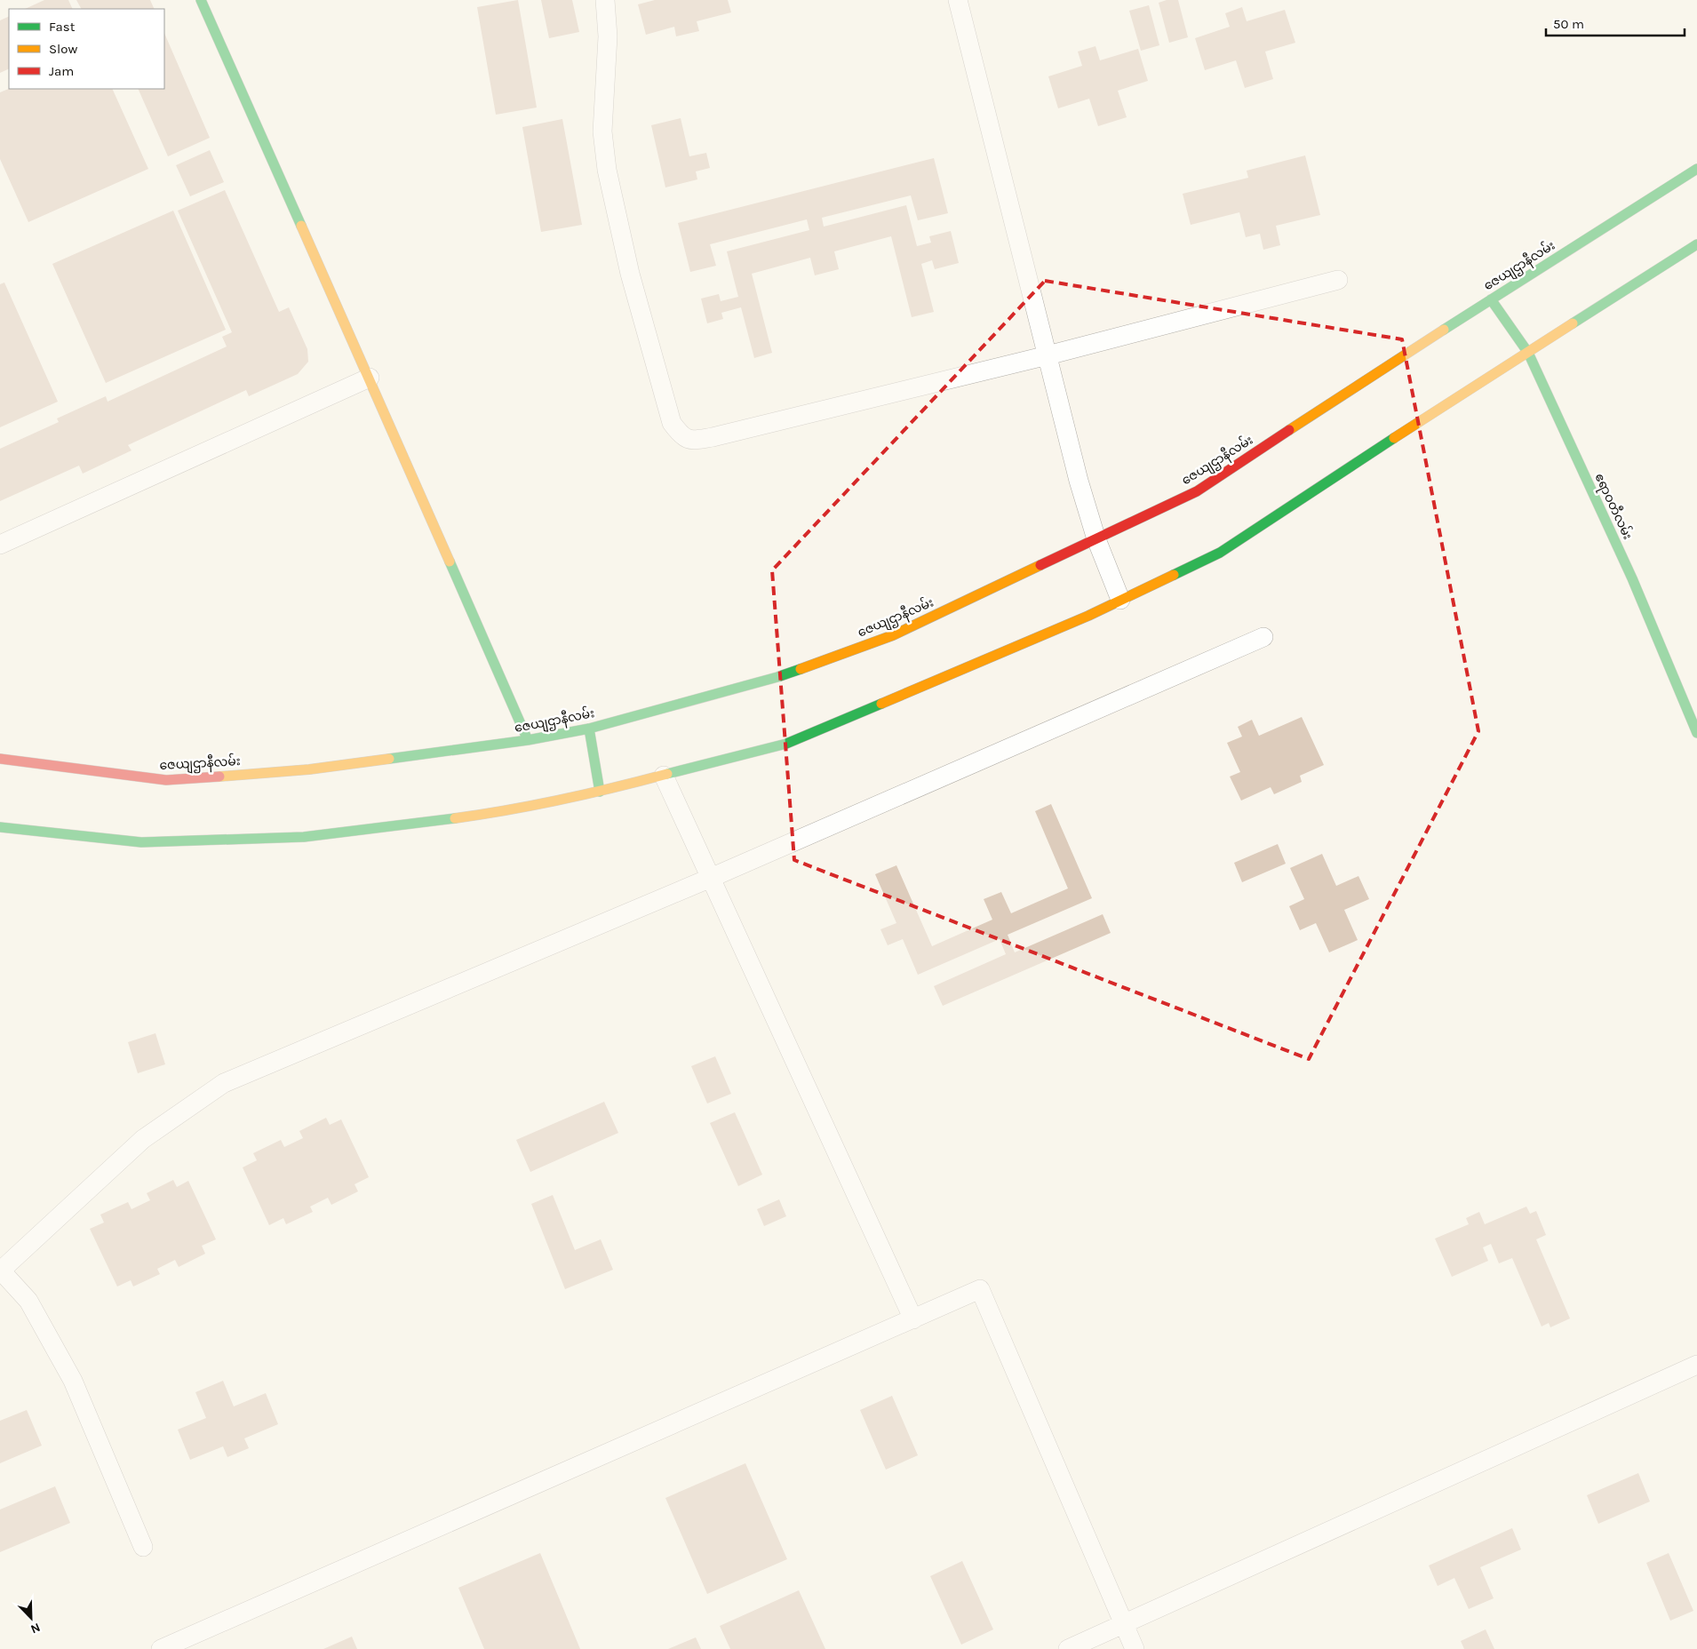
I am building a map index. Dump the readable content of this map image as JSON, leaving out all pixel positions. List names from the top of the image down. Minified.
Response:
{"streets":{"main road":["ဇေယျဌာနီလမ်း","ဧရာဝတီလမ်း"]},"crossings":[["ဇေယျဌာနီလမ်း","ဧရာဝတီလမ်း"]],"legend":["Fast","Slow","Jam"],"scale_bar":"50 m","north":"bottom right"}
